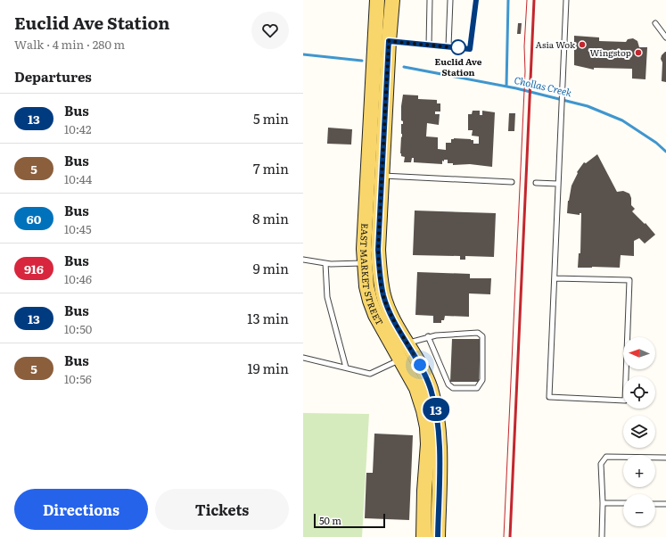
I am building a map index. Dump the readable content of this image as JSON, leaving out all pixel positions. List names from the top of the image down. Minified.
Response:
{"streets":{"main road":["EAST MARKET STREET"]},"water":["Chollas Creek"],"places":["Asia Wok","Euclid Ave Station","Wingstop"],"lines":["bus line 13"],"scale_bar":"50 m","north":"left","page":{"heading":[["Euclid Ave Station","Walk · 4 min · 280 m"],"Departures"],"on_map":"13","list":[{"mark":"13","name":"Bus","note":"10:42","value":"5 min"},{"mark":"5","name":"Bus","note":"10:44","value":"7 min"},{"mark":"60","name":"Bus","note":"10:45","value":"8 min"},{"mark":"916","name":"Bus","note":"10:46","value":"9 min"},{"mark":"13","name":"Bus","note":"10:50","value":"13 min"},{"mark":"5","name":"Bus","note":"10:56","value":"19 min"}],"map_buttons":["+","−"],"buttons":["Directions","Tickets"],"scale":"50 m"}}
